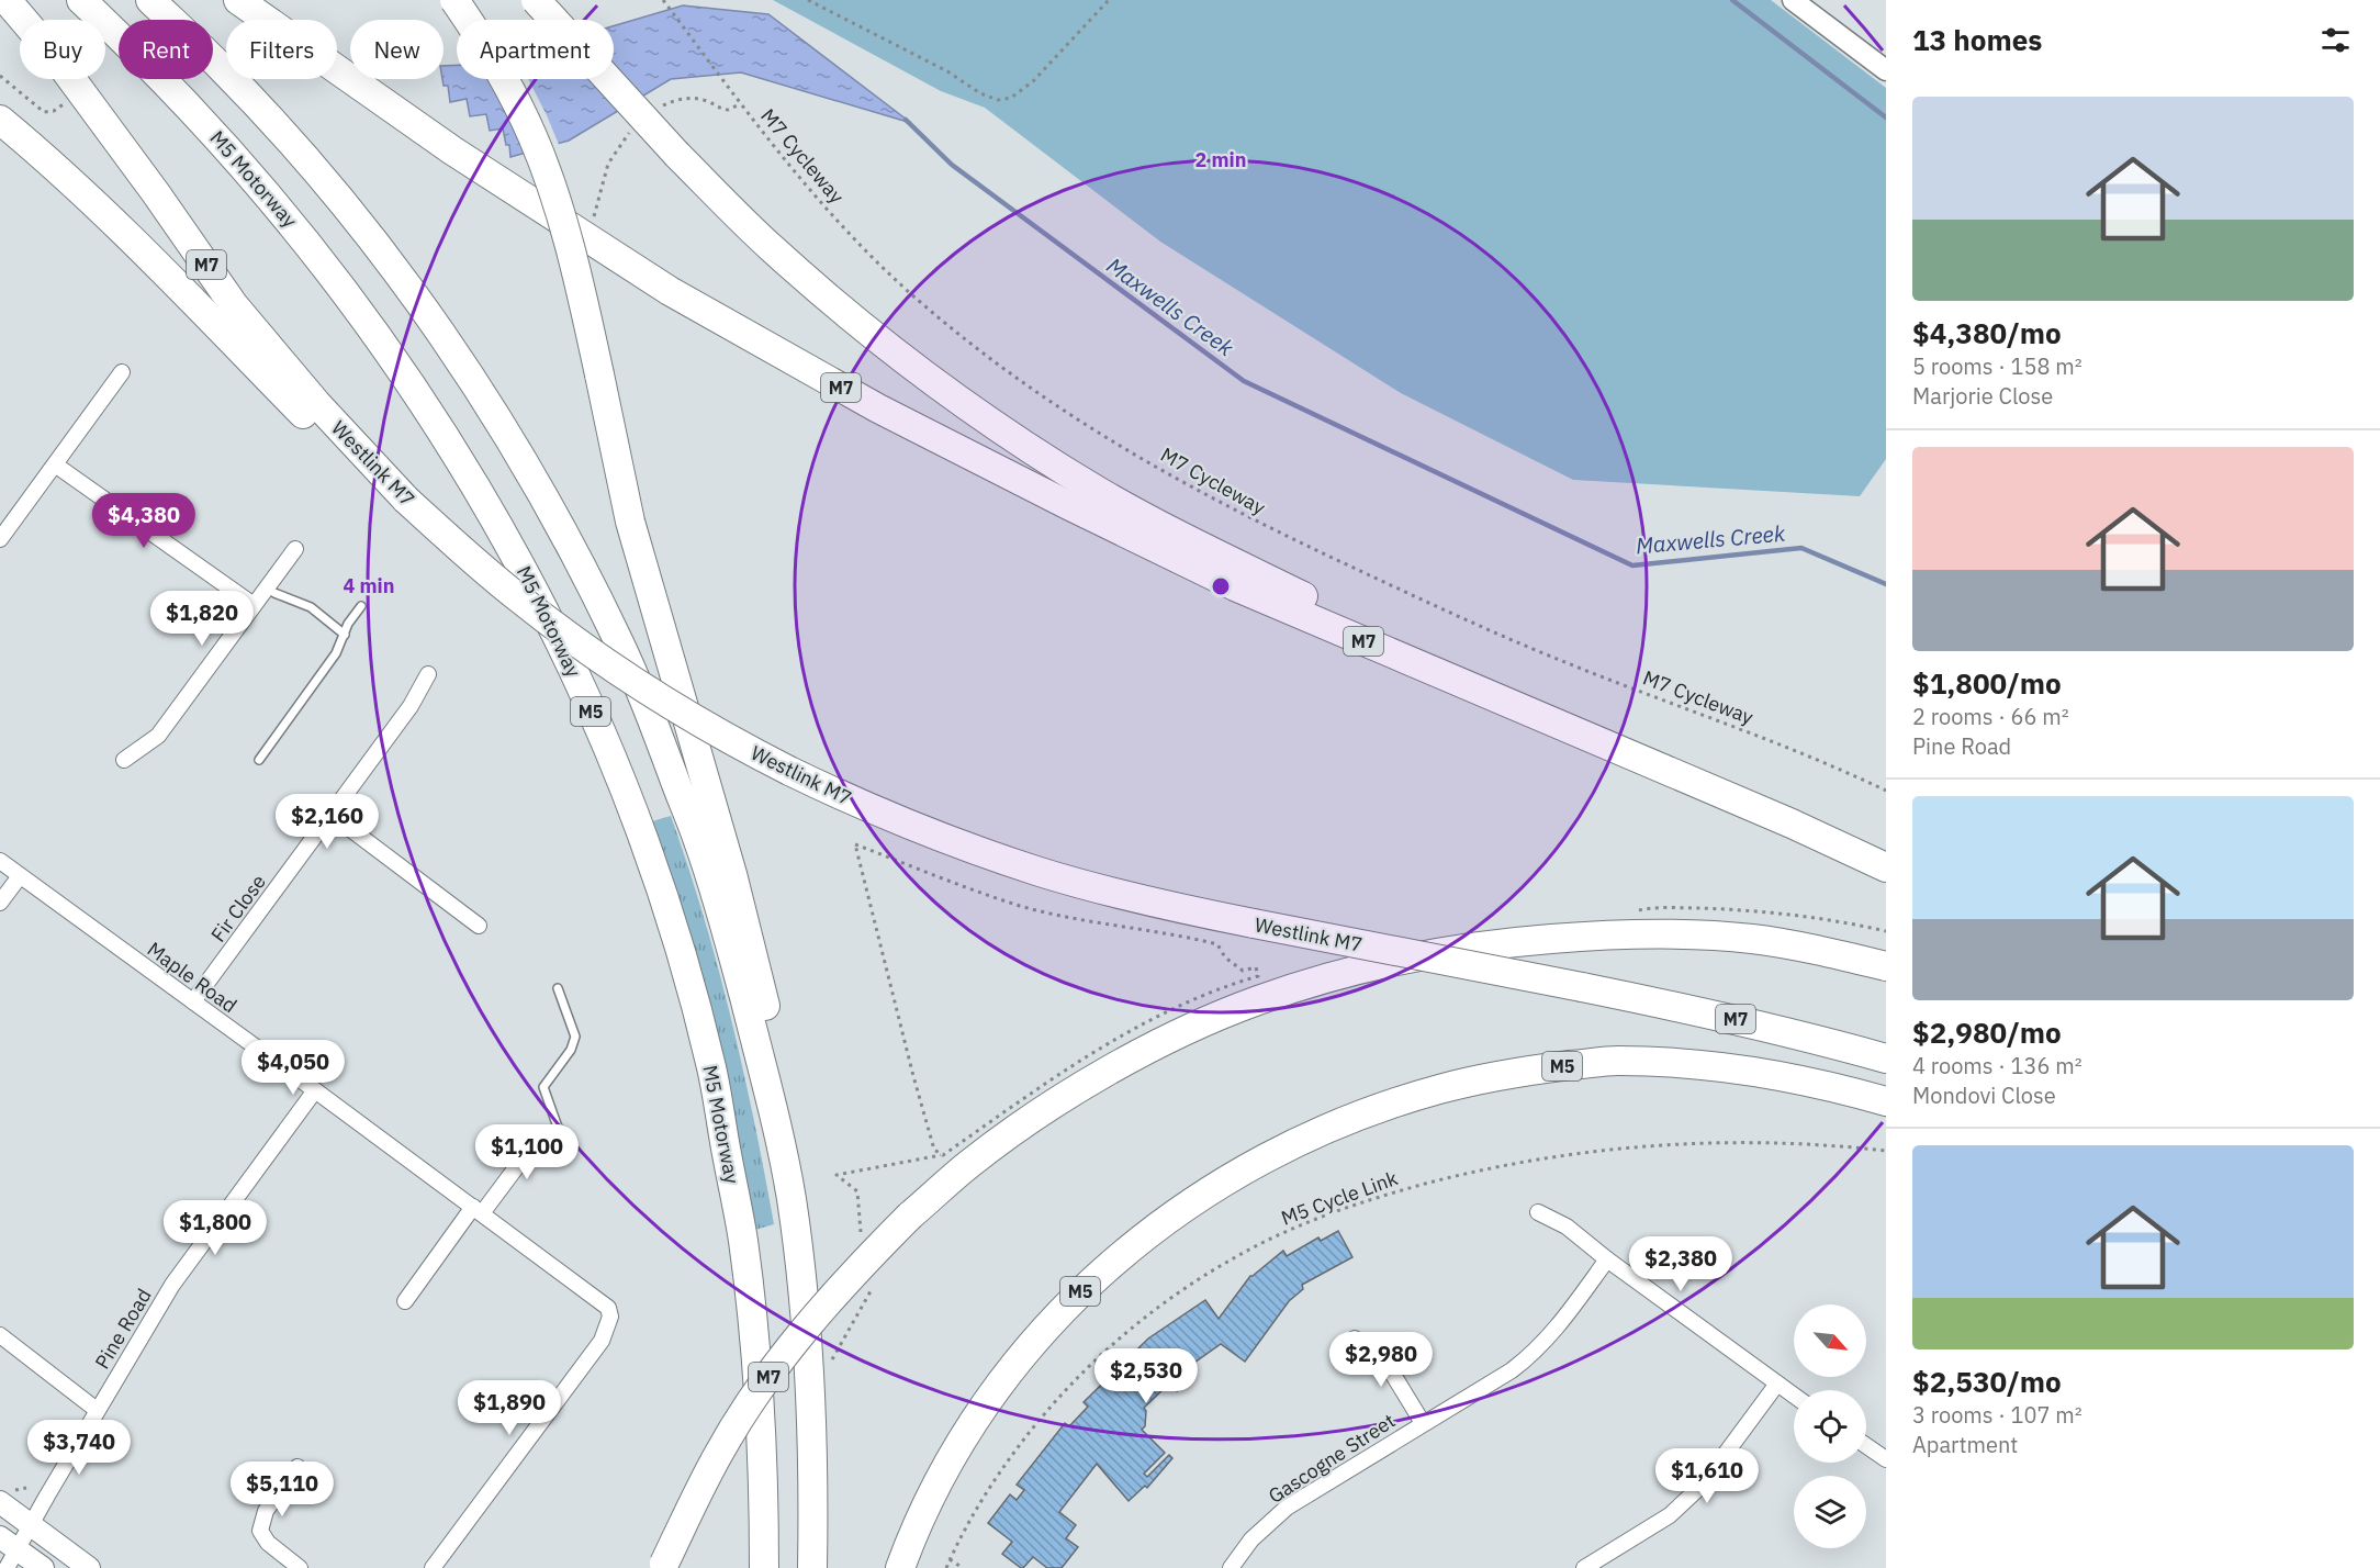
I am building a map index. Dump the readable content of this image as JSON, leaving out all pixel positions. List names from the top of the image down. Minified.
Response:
{"streets":{"highway":["M5 Motorway","M7","Westlink M7","M5"],"street":["Fir Close","Maple Road","Pine Road","Gascogne Street"],"path":["M7 Cycleway","M5 Cycle Link"]},"crossings":[["Fir Close","Maple Road"],["Maple Road","Pine Road"]],"water":["Maxwells Creek"],"north":"bottom right","page":{"heading":"13 homes","chip":["Buy","Rent","Filters","New","Apartment"],"list":[{"name":"$4,380/mo","note":"5 rooms · 158 m² · Marjorie Close"},{"name":"$1,800/mo","note":"2 rooms · 66 m² · Pine Road"},{"name":"$2,980/mo","note":"4 rooms · 136 m² · Mondovi Close"},{"name":"$2,530/mo","note":"3 rooms · 107 m² · Apartment"}],"price":["$4,380","$1,820","$2,160","$4,050","$1,100","$1,800","$2,380","$2,980","$2,530","$1,890","$3,740","$1,610","$5,110"]},"rings":["2 min","4 min"]}
